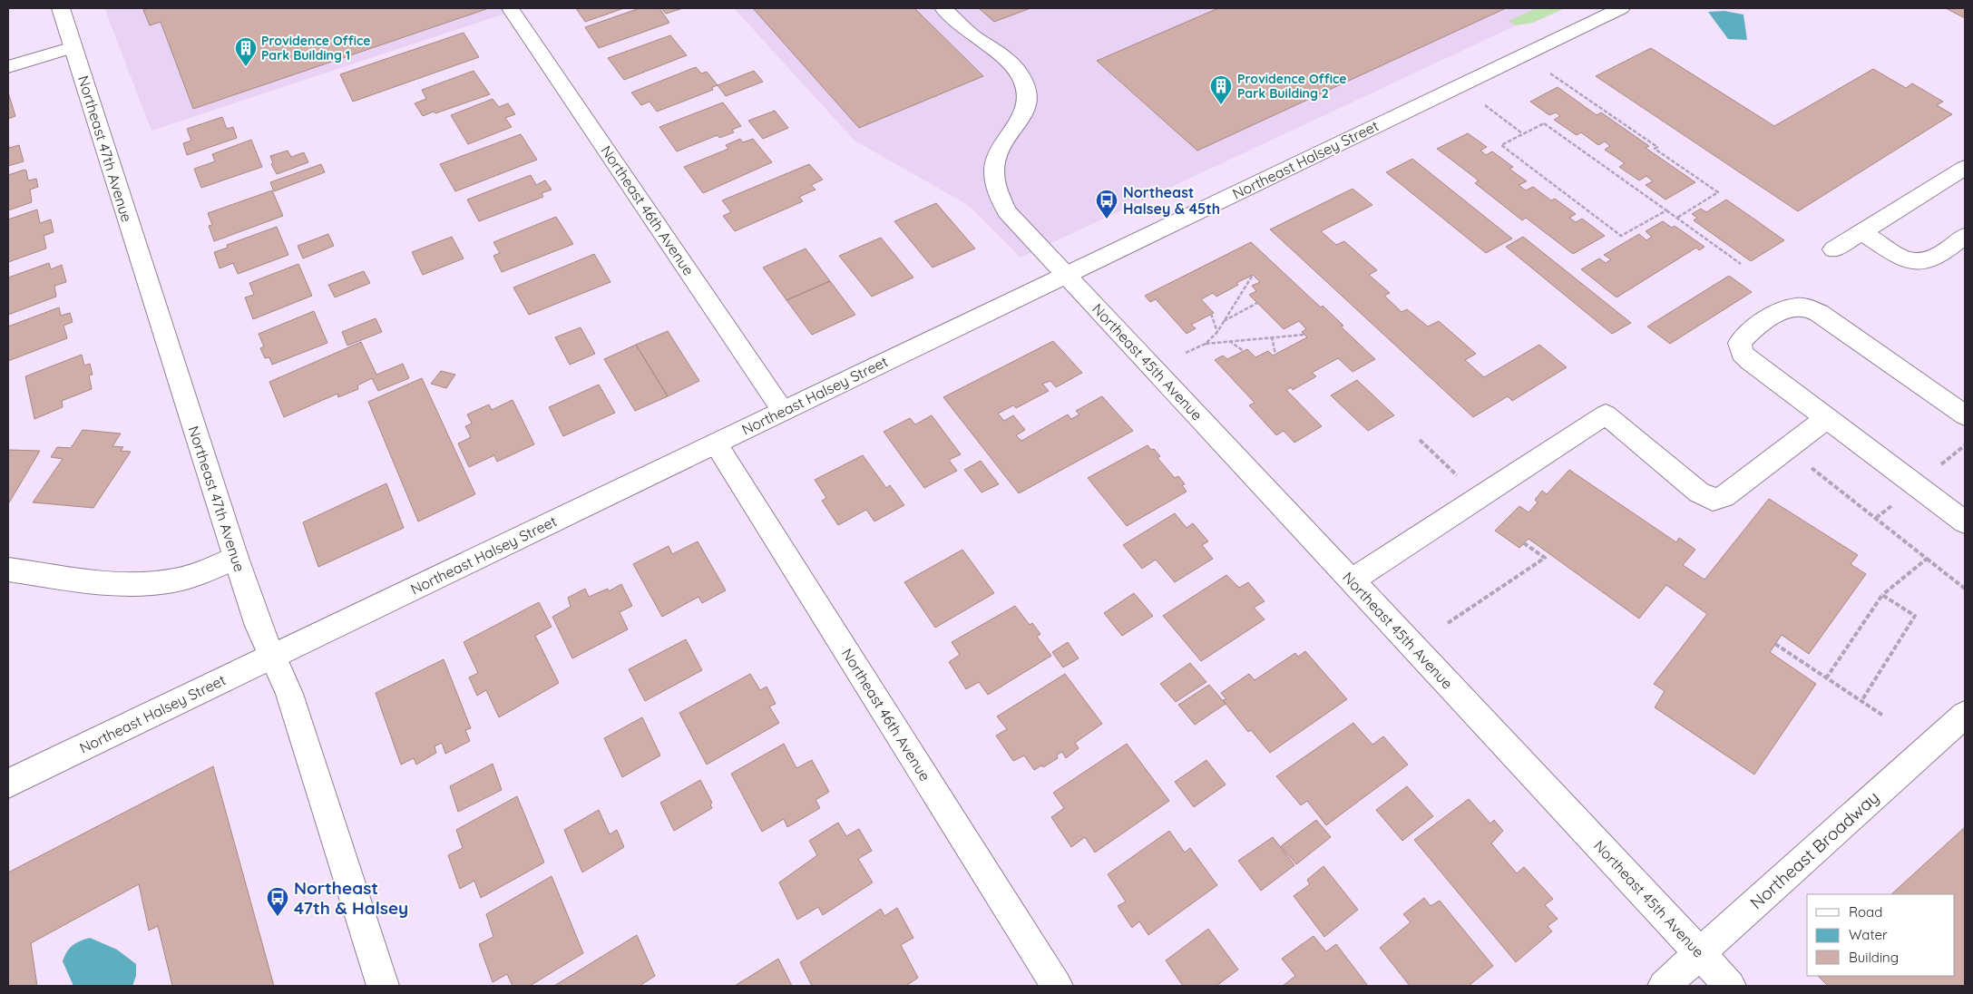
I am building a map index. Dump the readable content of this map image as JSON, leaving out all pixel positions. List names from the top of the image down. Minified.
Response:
{"streets":{"street":["Northeast 47th Avenue","Northeast Halsey Street","Northeast 46th Avenue","Northeast 45th Avenue","Northeast Broadway"]},"crossings":[["Northeast 47th Avenue","Northeast Halsey Street"],["Northeast Halsey Street","Northeast 46th Avenue"],["Northeast Halsey Street","Northeast 45th Avenue"],["Northeast 45th Avenue","Northeast Broadway"]],"places":{"building":["Providence Office Park Building 1","Providence Office Park Building 2"],"bus stop":["Northeast Halsey & 45th","Northeast 47th & Halsey"]},"legend":["Road","Water","Building"]}
